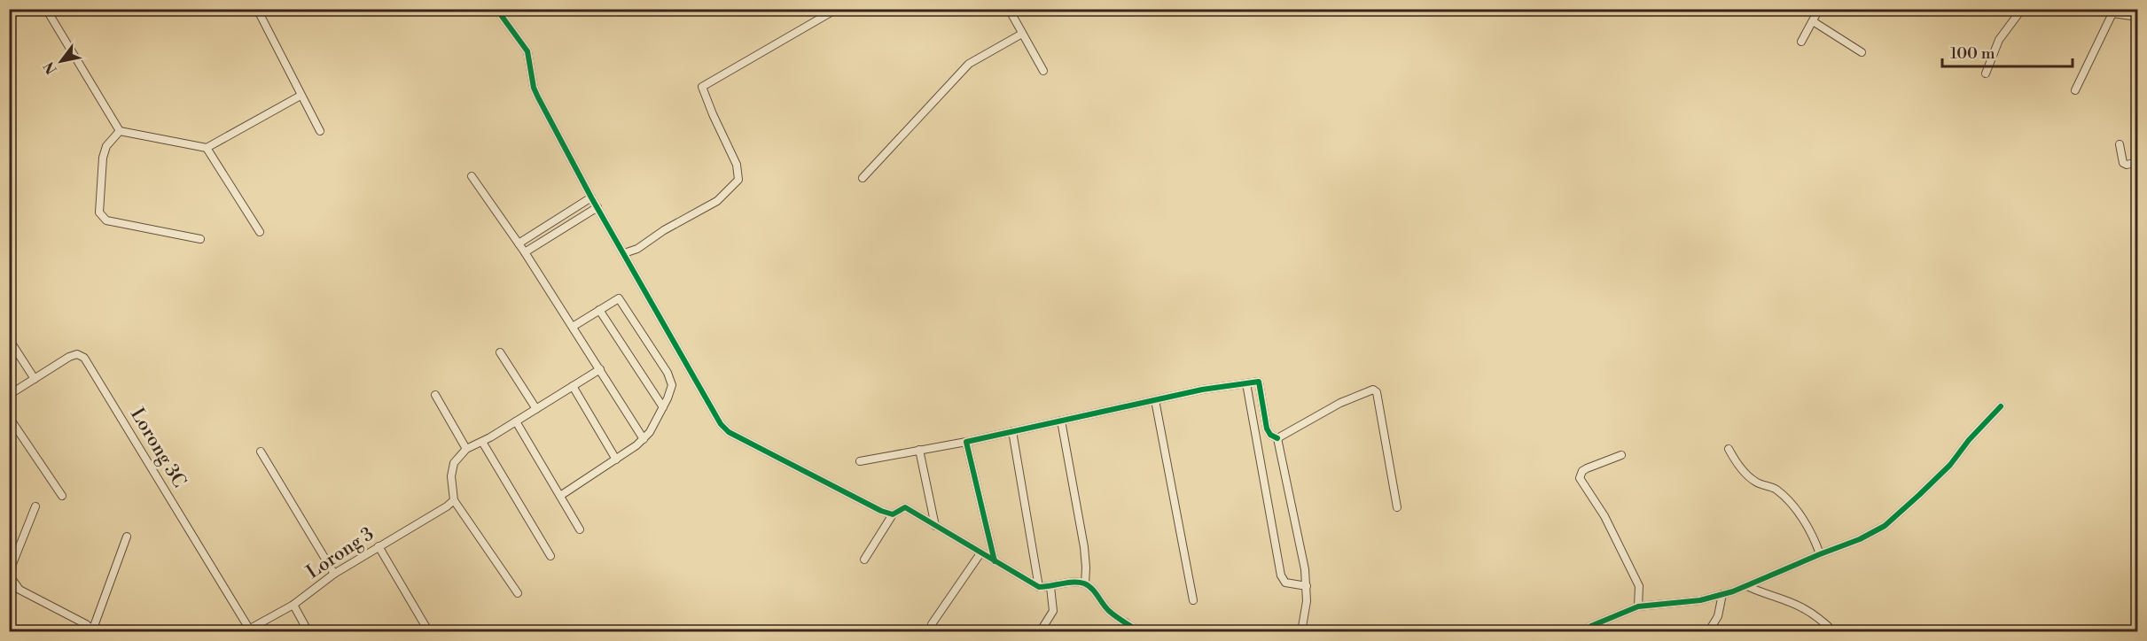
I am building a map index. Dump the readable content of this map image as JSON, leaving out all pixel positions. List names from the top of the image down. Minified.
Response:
{"streets":{"street":["Lorong 3C","Lorong 3"]},"crossings":[["Lorong 3C","Lorong 3"]],"scale_bar":"100 m","north":"bottom left"}
